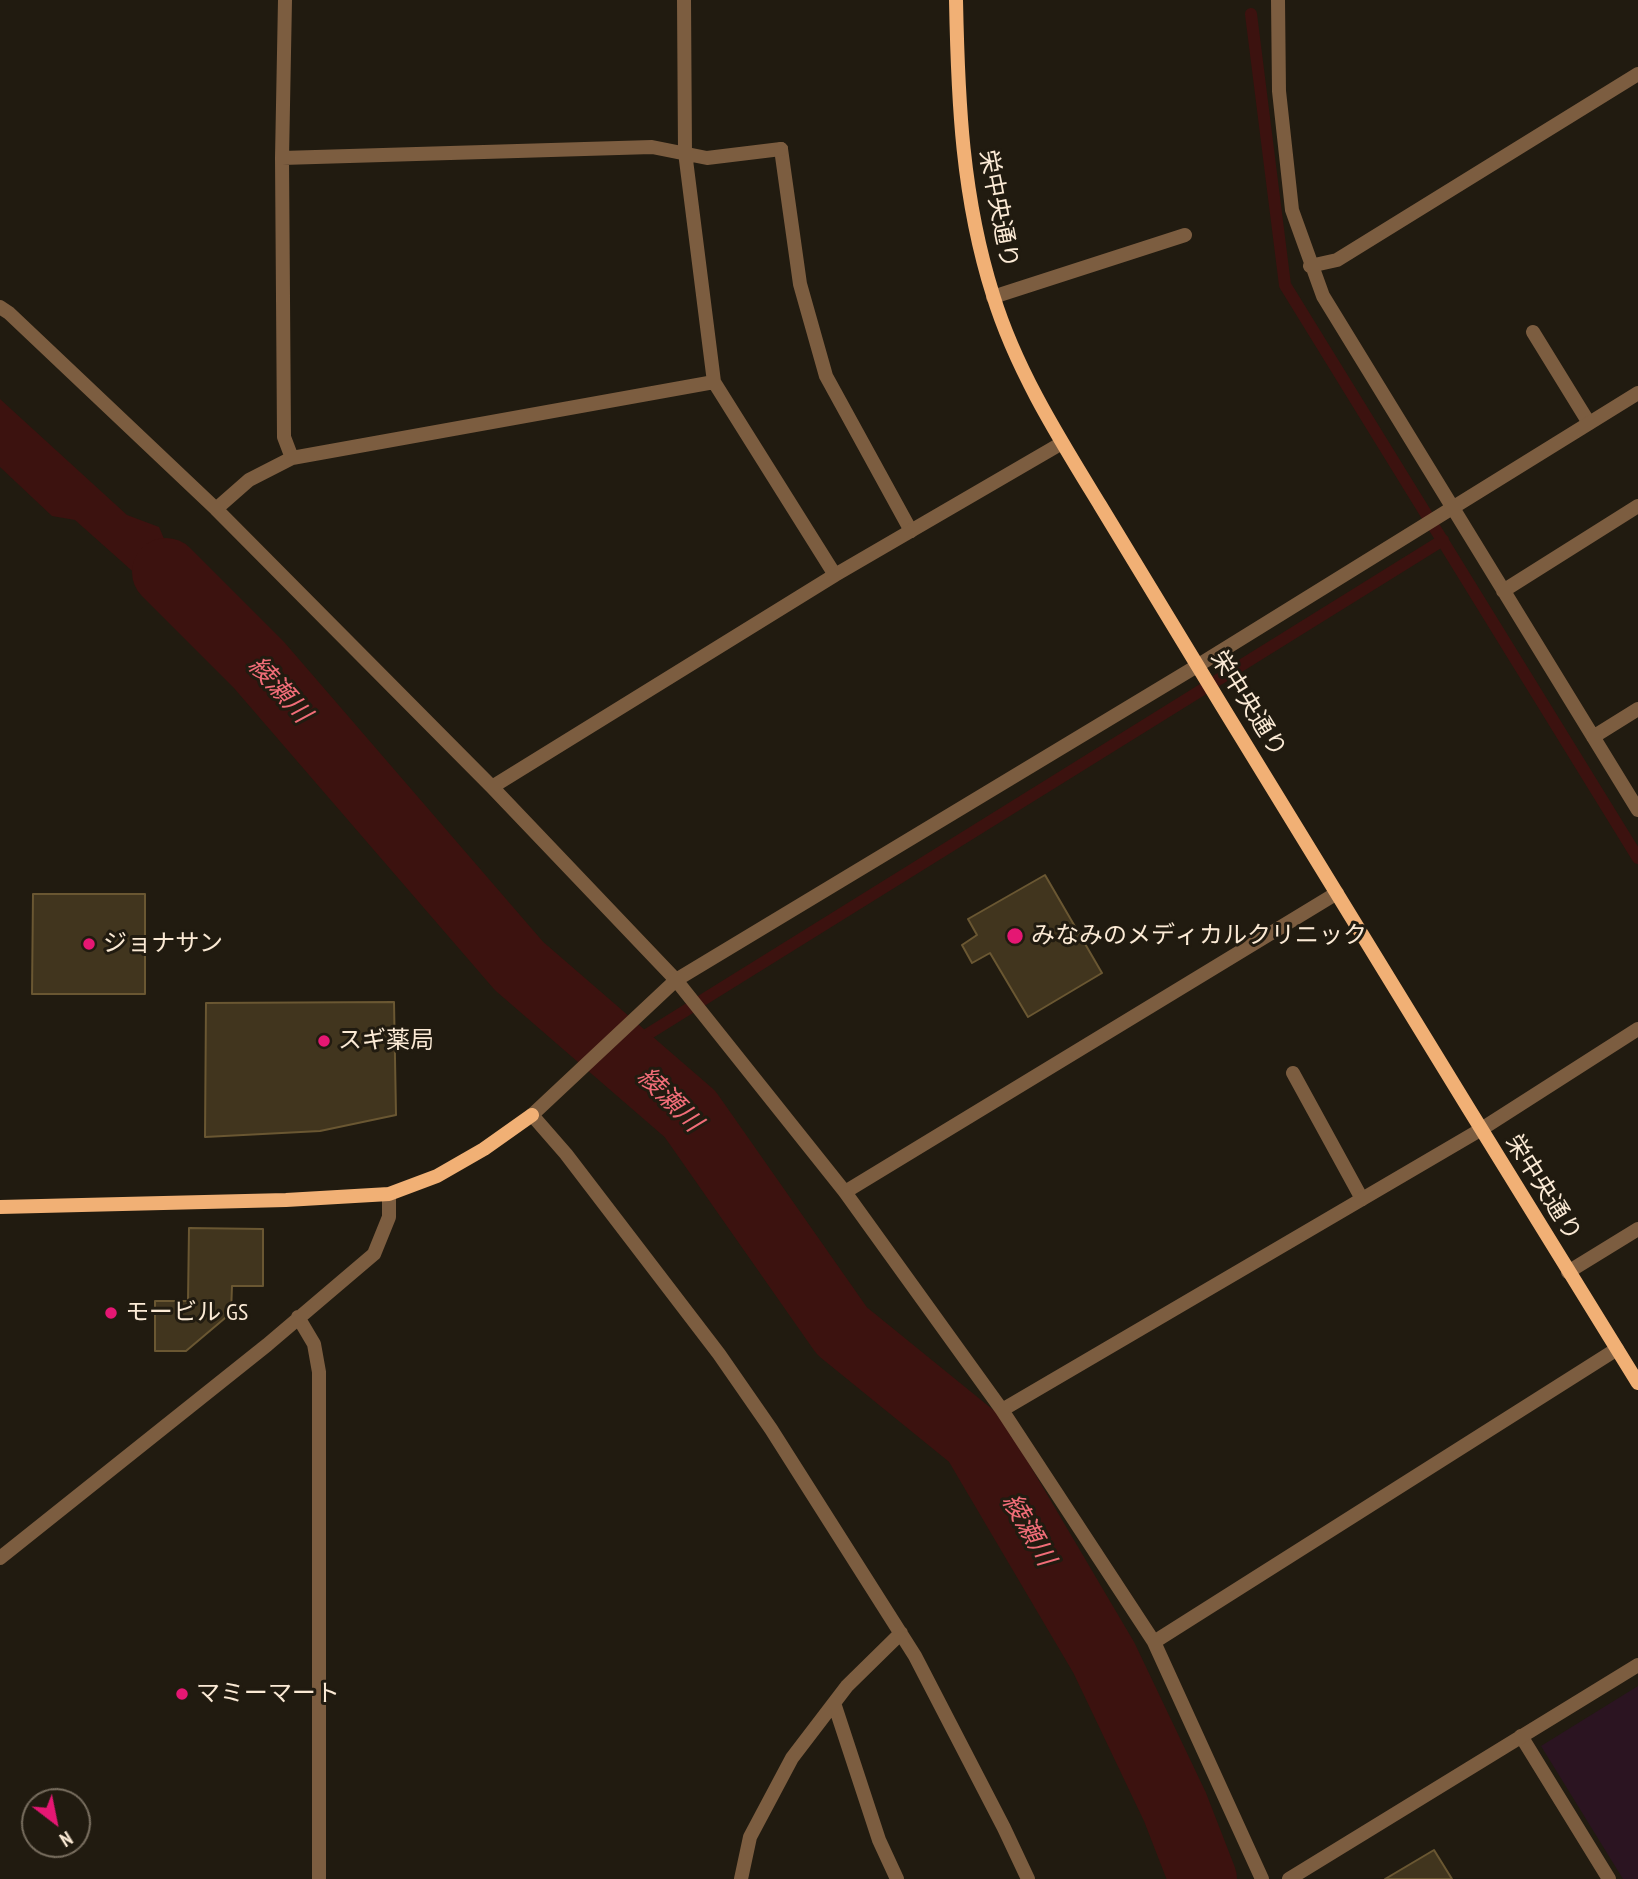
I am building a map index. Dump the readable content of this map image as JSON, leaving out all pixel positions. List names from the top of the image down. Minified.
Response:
{"streets":{"street":["栄中央通り"]},"water":["綾瀬川"],"places":["みなみのメディカルクリニック","ジョナサン","スギ薬局","モービル GS","マミーマート"],"north":"bottom right"}
